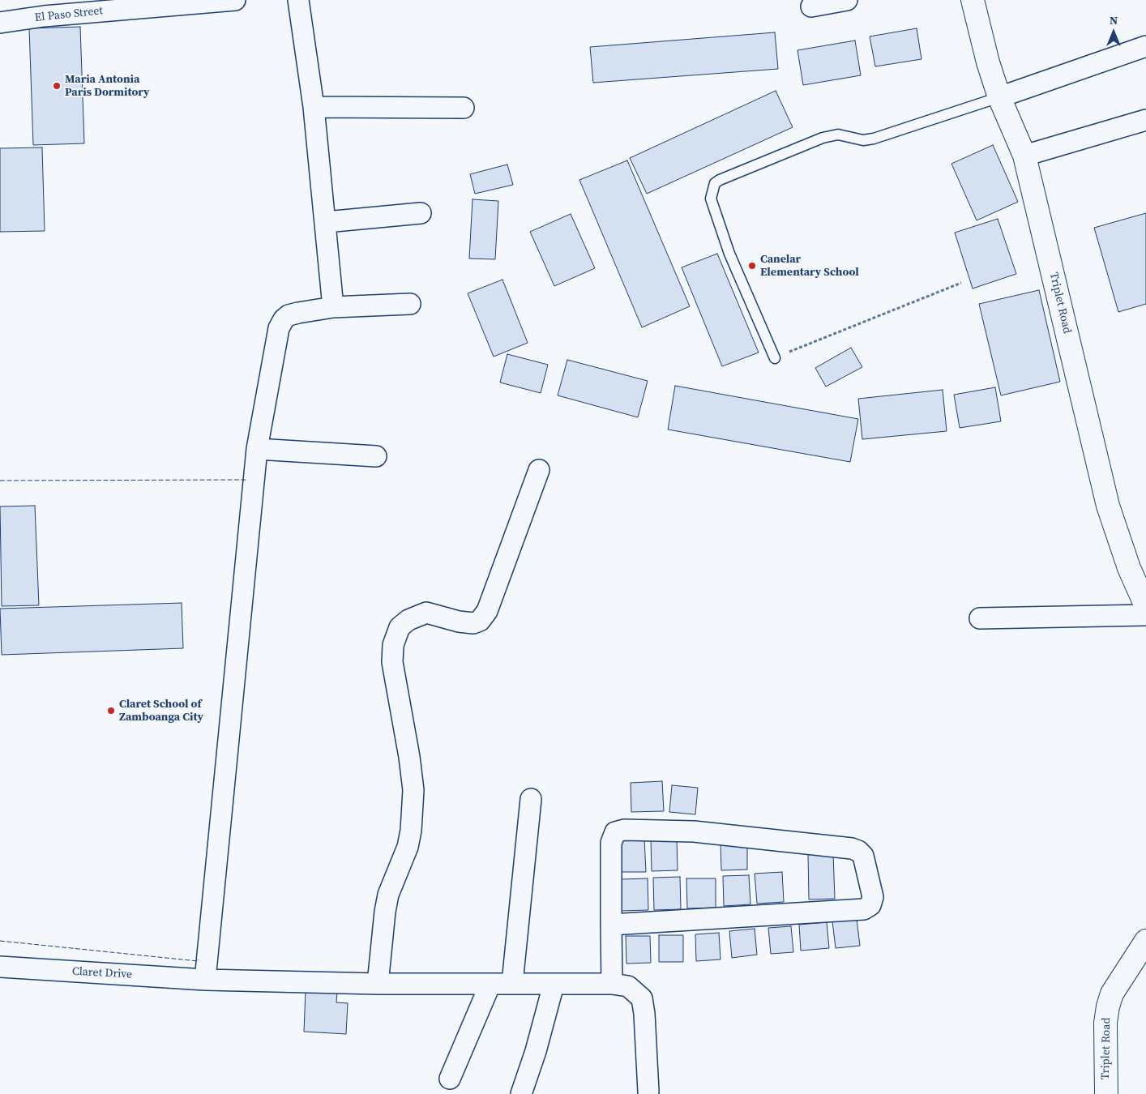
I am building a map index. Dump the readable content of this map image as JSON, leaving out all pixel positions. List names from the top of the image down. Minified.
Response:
{"streets":{"street":["El Paso Street","Triplet Road","Claret Drive"]},"places":["Maria Antonia Paris Dormitory","Canelar Elementary School","Claret School of Zamboanga City"],"north":"top"}
